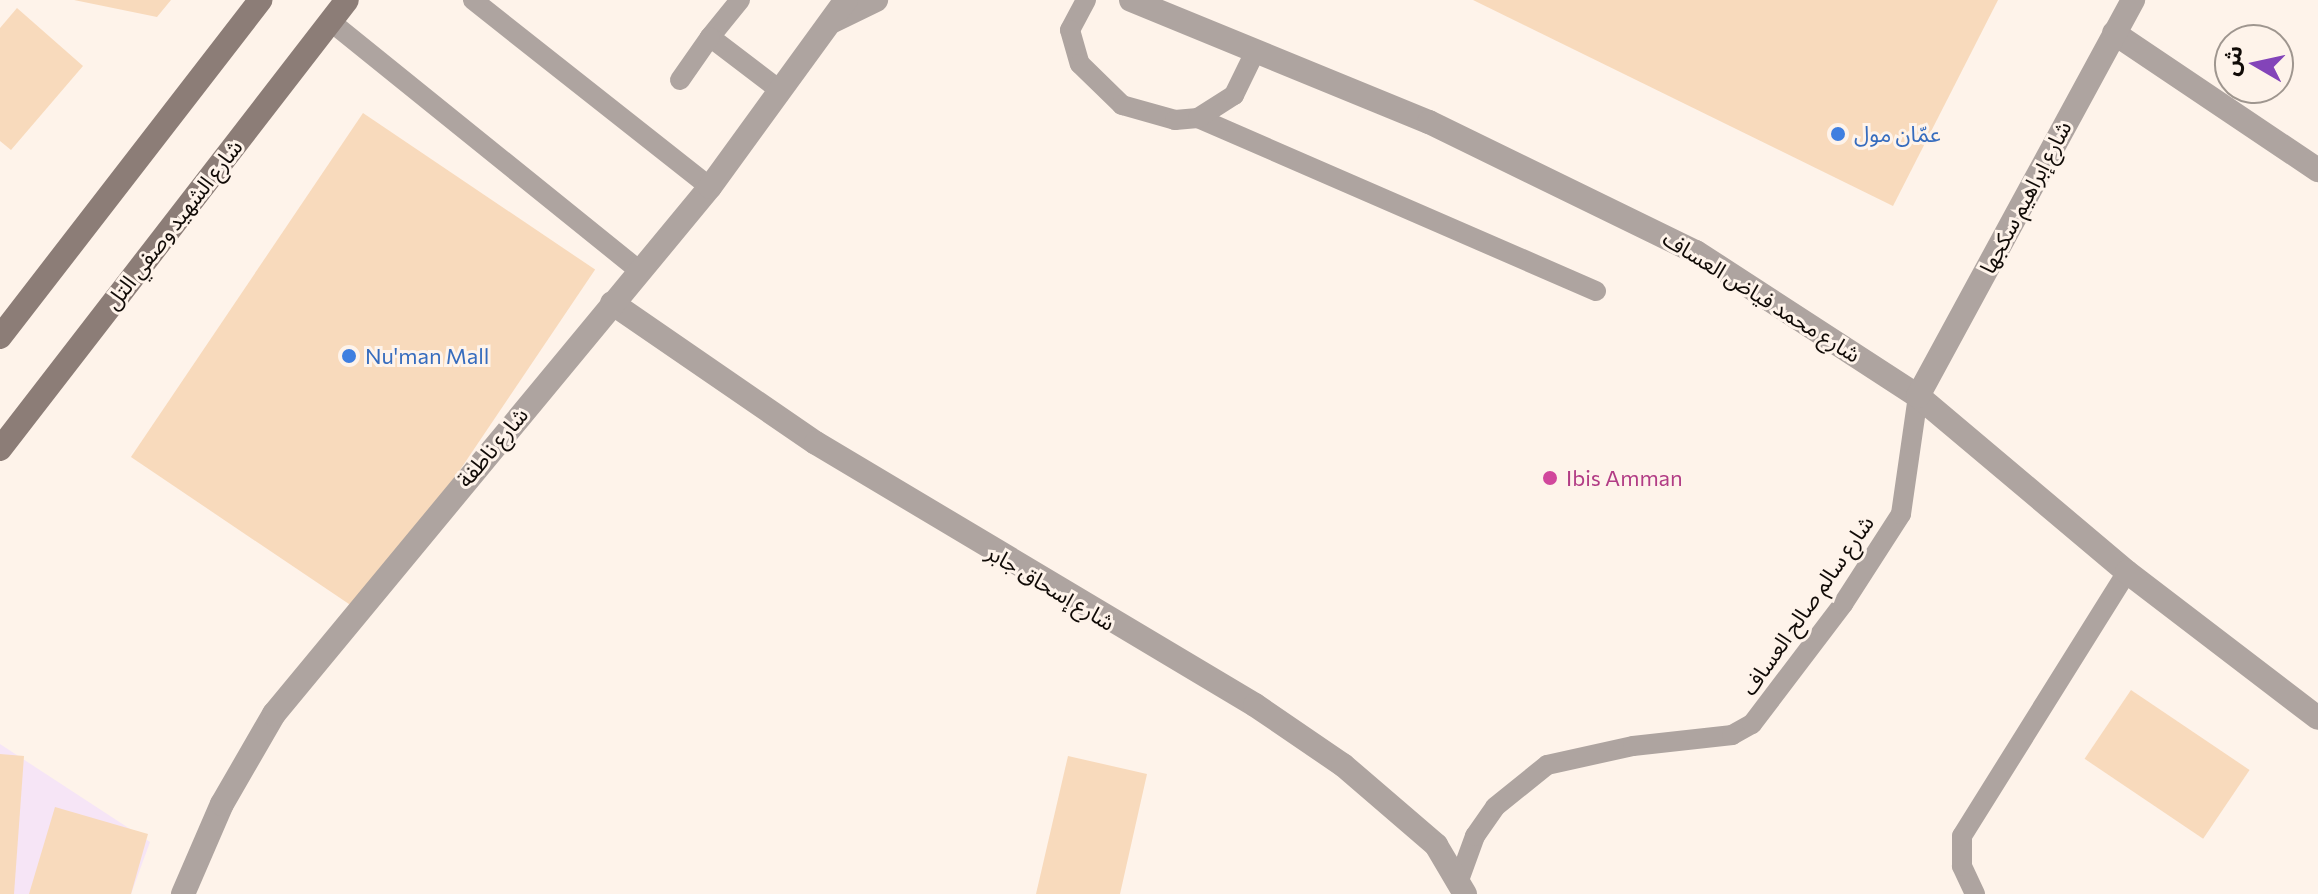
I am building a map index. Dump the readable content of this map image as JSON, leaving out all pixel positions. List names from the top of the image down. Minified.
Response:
{"streets":{"main road":["شارع الشهيد وصفي التل"],"street":["شارع إبراهيم سكجها","شارع محمد فياض العساف","شارع ناطفة","شارع إسحاق جابر"],"lane":["شارع سالم صالح العساف"]},"crossings":[["شارع إبراهيم سكجها","شارع محمد فياض العساف"],["شارع إبراهيم سكجها","شارع سالم صالح العساف"],["شارع محمد فياض العساف","شارع سالم صالح العساف"],["شارع ناطفة","شارع إسحاق جابر"],["شارع إسحاق جابر","شارع سالم صالح العساف"]],"places":["عمّان مول","Nu'man Mall","Ibis Amman"],"north":"left"}
